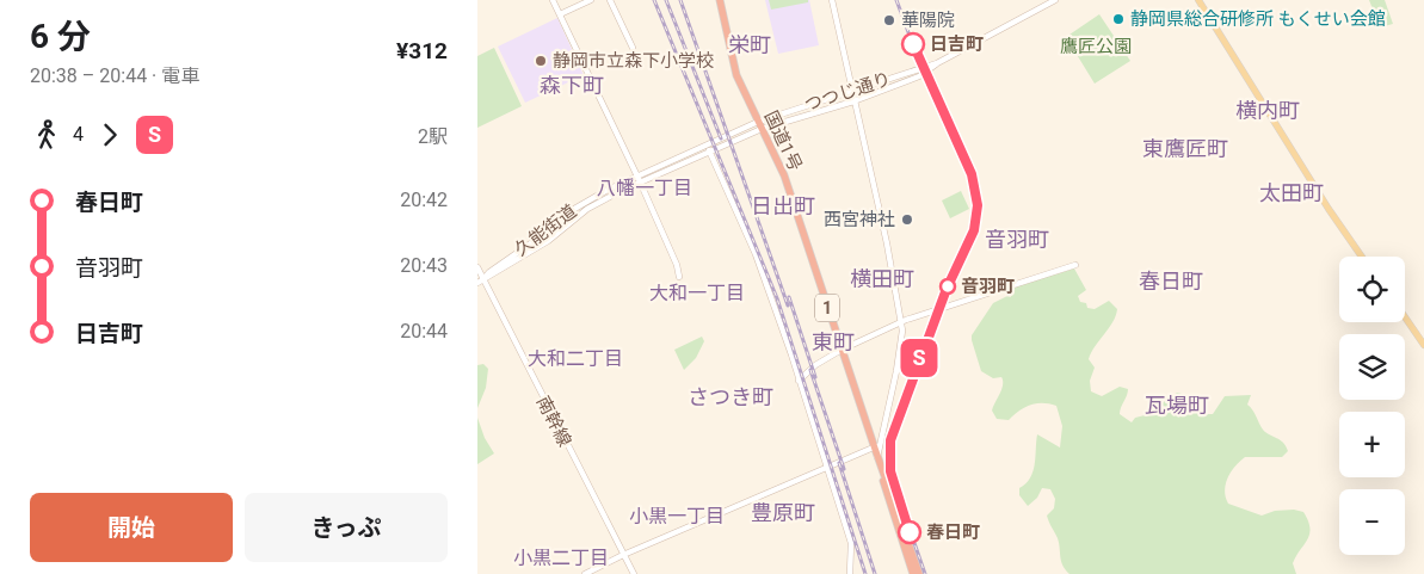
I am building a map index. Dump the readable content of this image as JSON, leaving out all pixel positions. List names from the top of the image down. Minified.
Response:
{"streets":{"highway":["国道1号","1"],"street":["つつじ通り","久能街道","南幹線"]},"crossings":[["つつじ通り","国道1号"],["つつじ通り","久能街道"],["久能街道","南幹線"]],"districts":["栄町","森下町","横内町","東鷹匠町","八幡一丁目","太田町","日出町","音羽町","横田町","春日町","大和一丁目","東町","大和二丁目","さつき町","瓦場町","豊原町","小黒一丁目","小黒二丁目"],"parks":["鷹匠公園"],"places":["静岡県総合研修所 もくせい会館","華陽院","日吉町","静岡市立森下小学校","西宮神社","音羽町","春日町"],"page":{"heading":["6 分","20:38 – 20:44 · 電車","¥312"],"on_map":"S","legs":["4","S","2駅"],"list":[{"name":"春日町","value":"20:42"},{"name":"音羽町","value":"20:43"},{"name":"日吉町","value":"20:44"}],"map_buttons":["+","−"],"buttons":["開始","きっぷ"]}}
